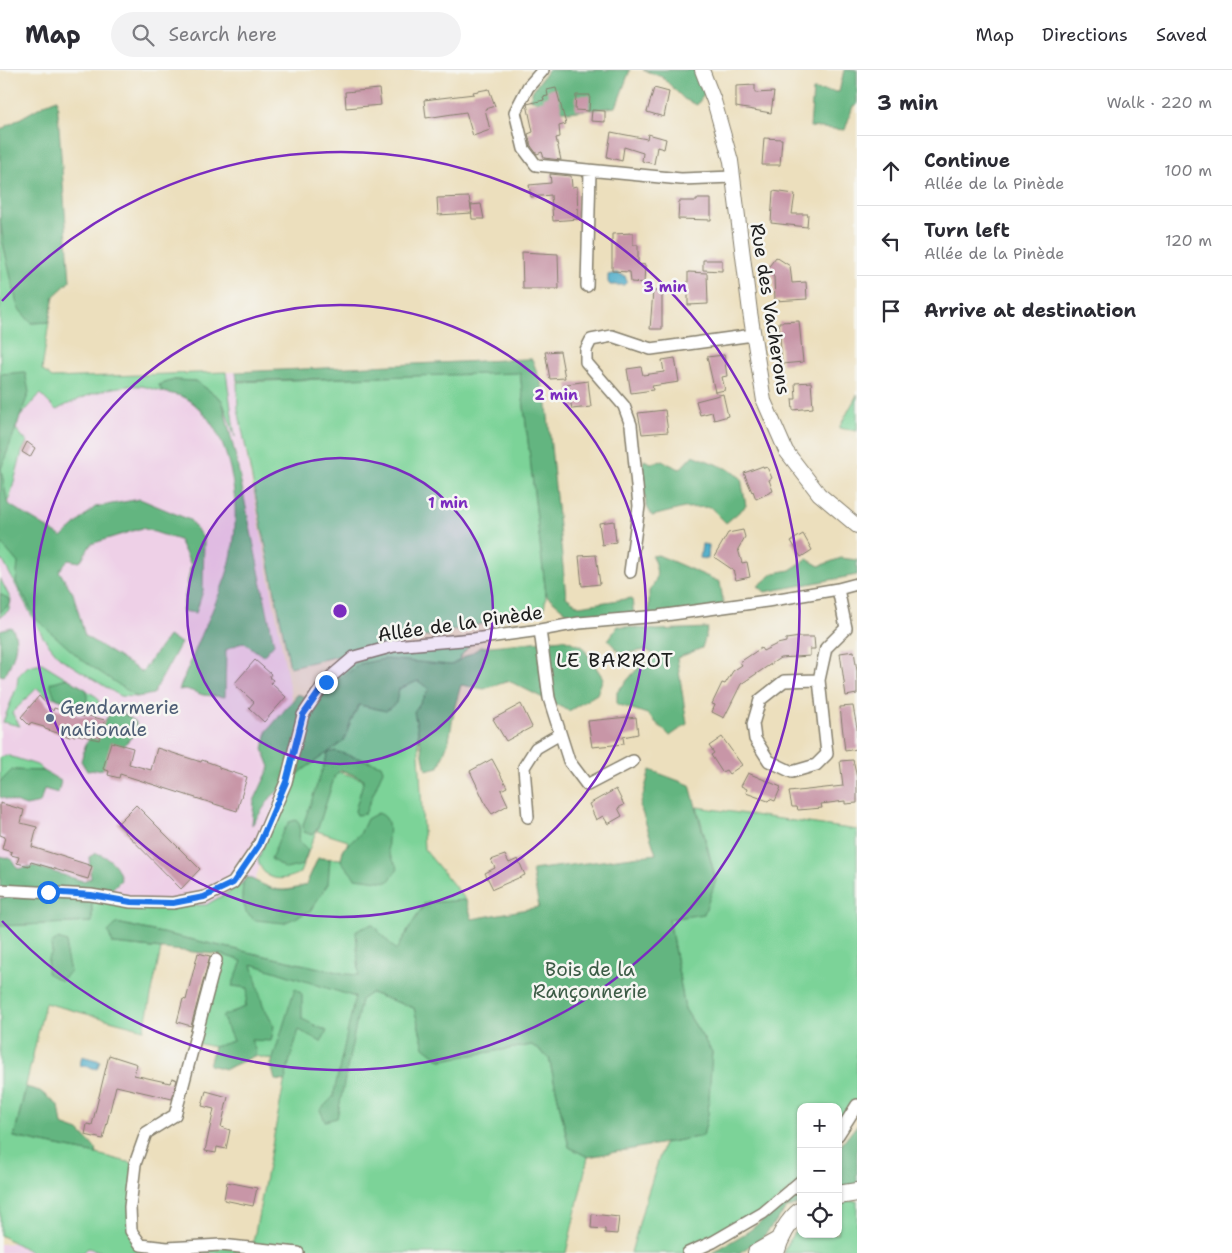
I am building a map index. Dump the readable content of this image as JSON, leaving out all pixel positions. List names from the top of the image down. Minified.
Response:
{"streets":{"street":["Rue des Vacherons","Allée de la Pinède"]},"districts":["LE BARROT"],"parks":["Bois de la Rançonnerie"],"places":["Gendarmerie nationale"],"page":{"header":"Map","search":"Search here","nav":["Map","Directions","Saved"],"heading":["3 min","Walk · 220 m"],"list":[["Continue","Allée de la Pinède","100 m"],["Turn left","Allée de la Pinède","120 m"],"Arrive at destination"],"map_buttons":["+","−"]},"rings":["3 min","2 min","1 min"]}
